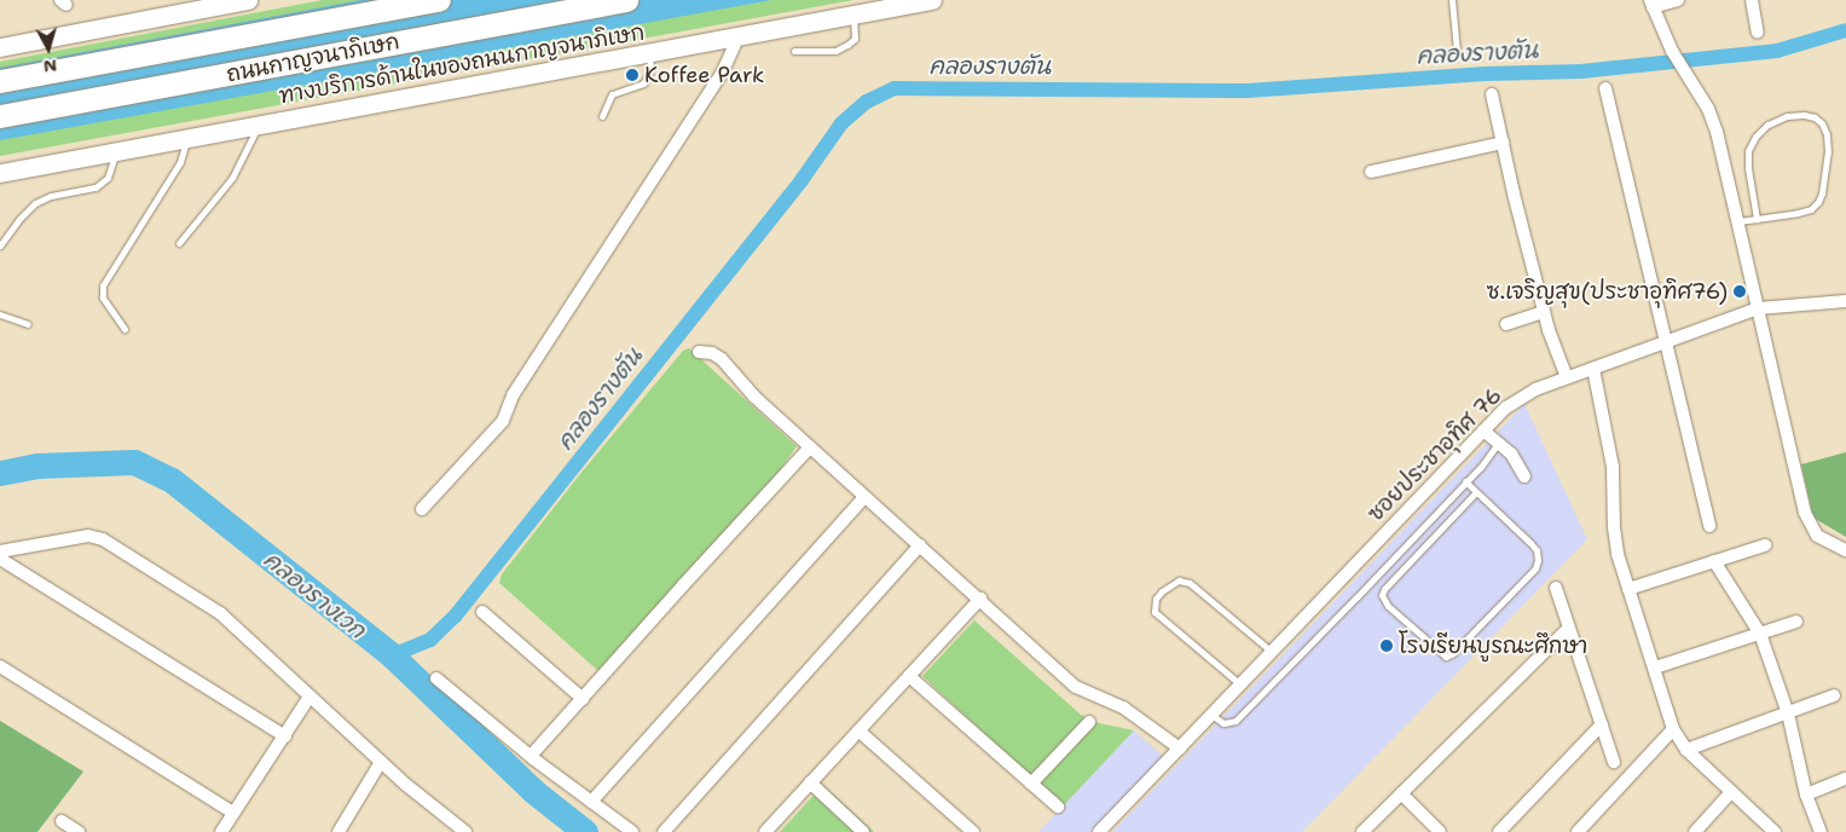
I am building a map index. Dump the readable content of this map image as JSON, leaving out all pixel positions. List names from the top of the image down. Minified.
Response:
{"streets":{"highway":["ถนนกาญจนาภิเษก"],"main road":["ทางบริการด้านในของถนนกาญจนาภิเษก"],"street":["ซอยประชาอุทิศ 76"]},"water":["คลองรางตัน","คลองรางเวก"],"places":["Koffee Park","ซ.เจริญสุข(ประชาอุทิศ76)","โรงเรียนบูรณะศึกษา"],"north":"bottom"}
